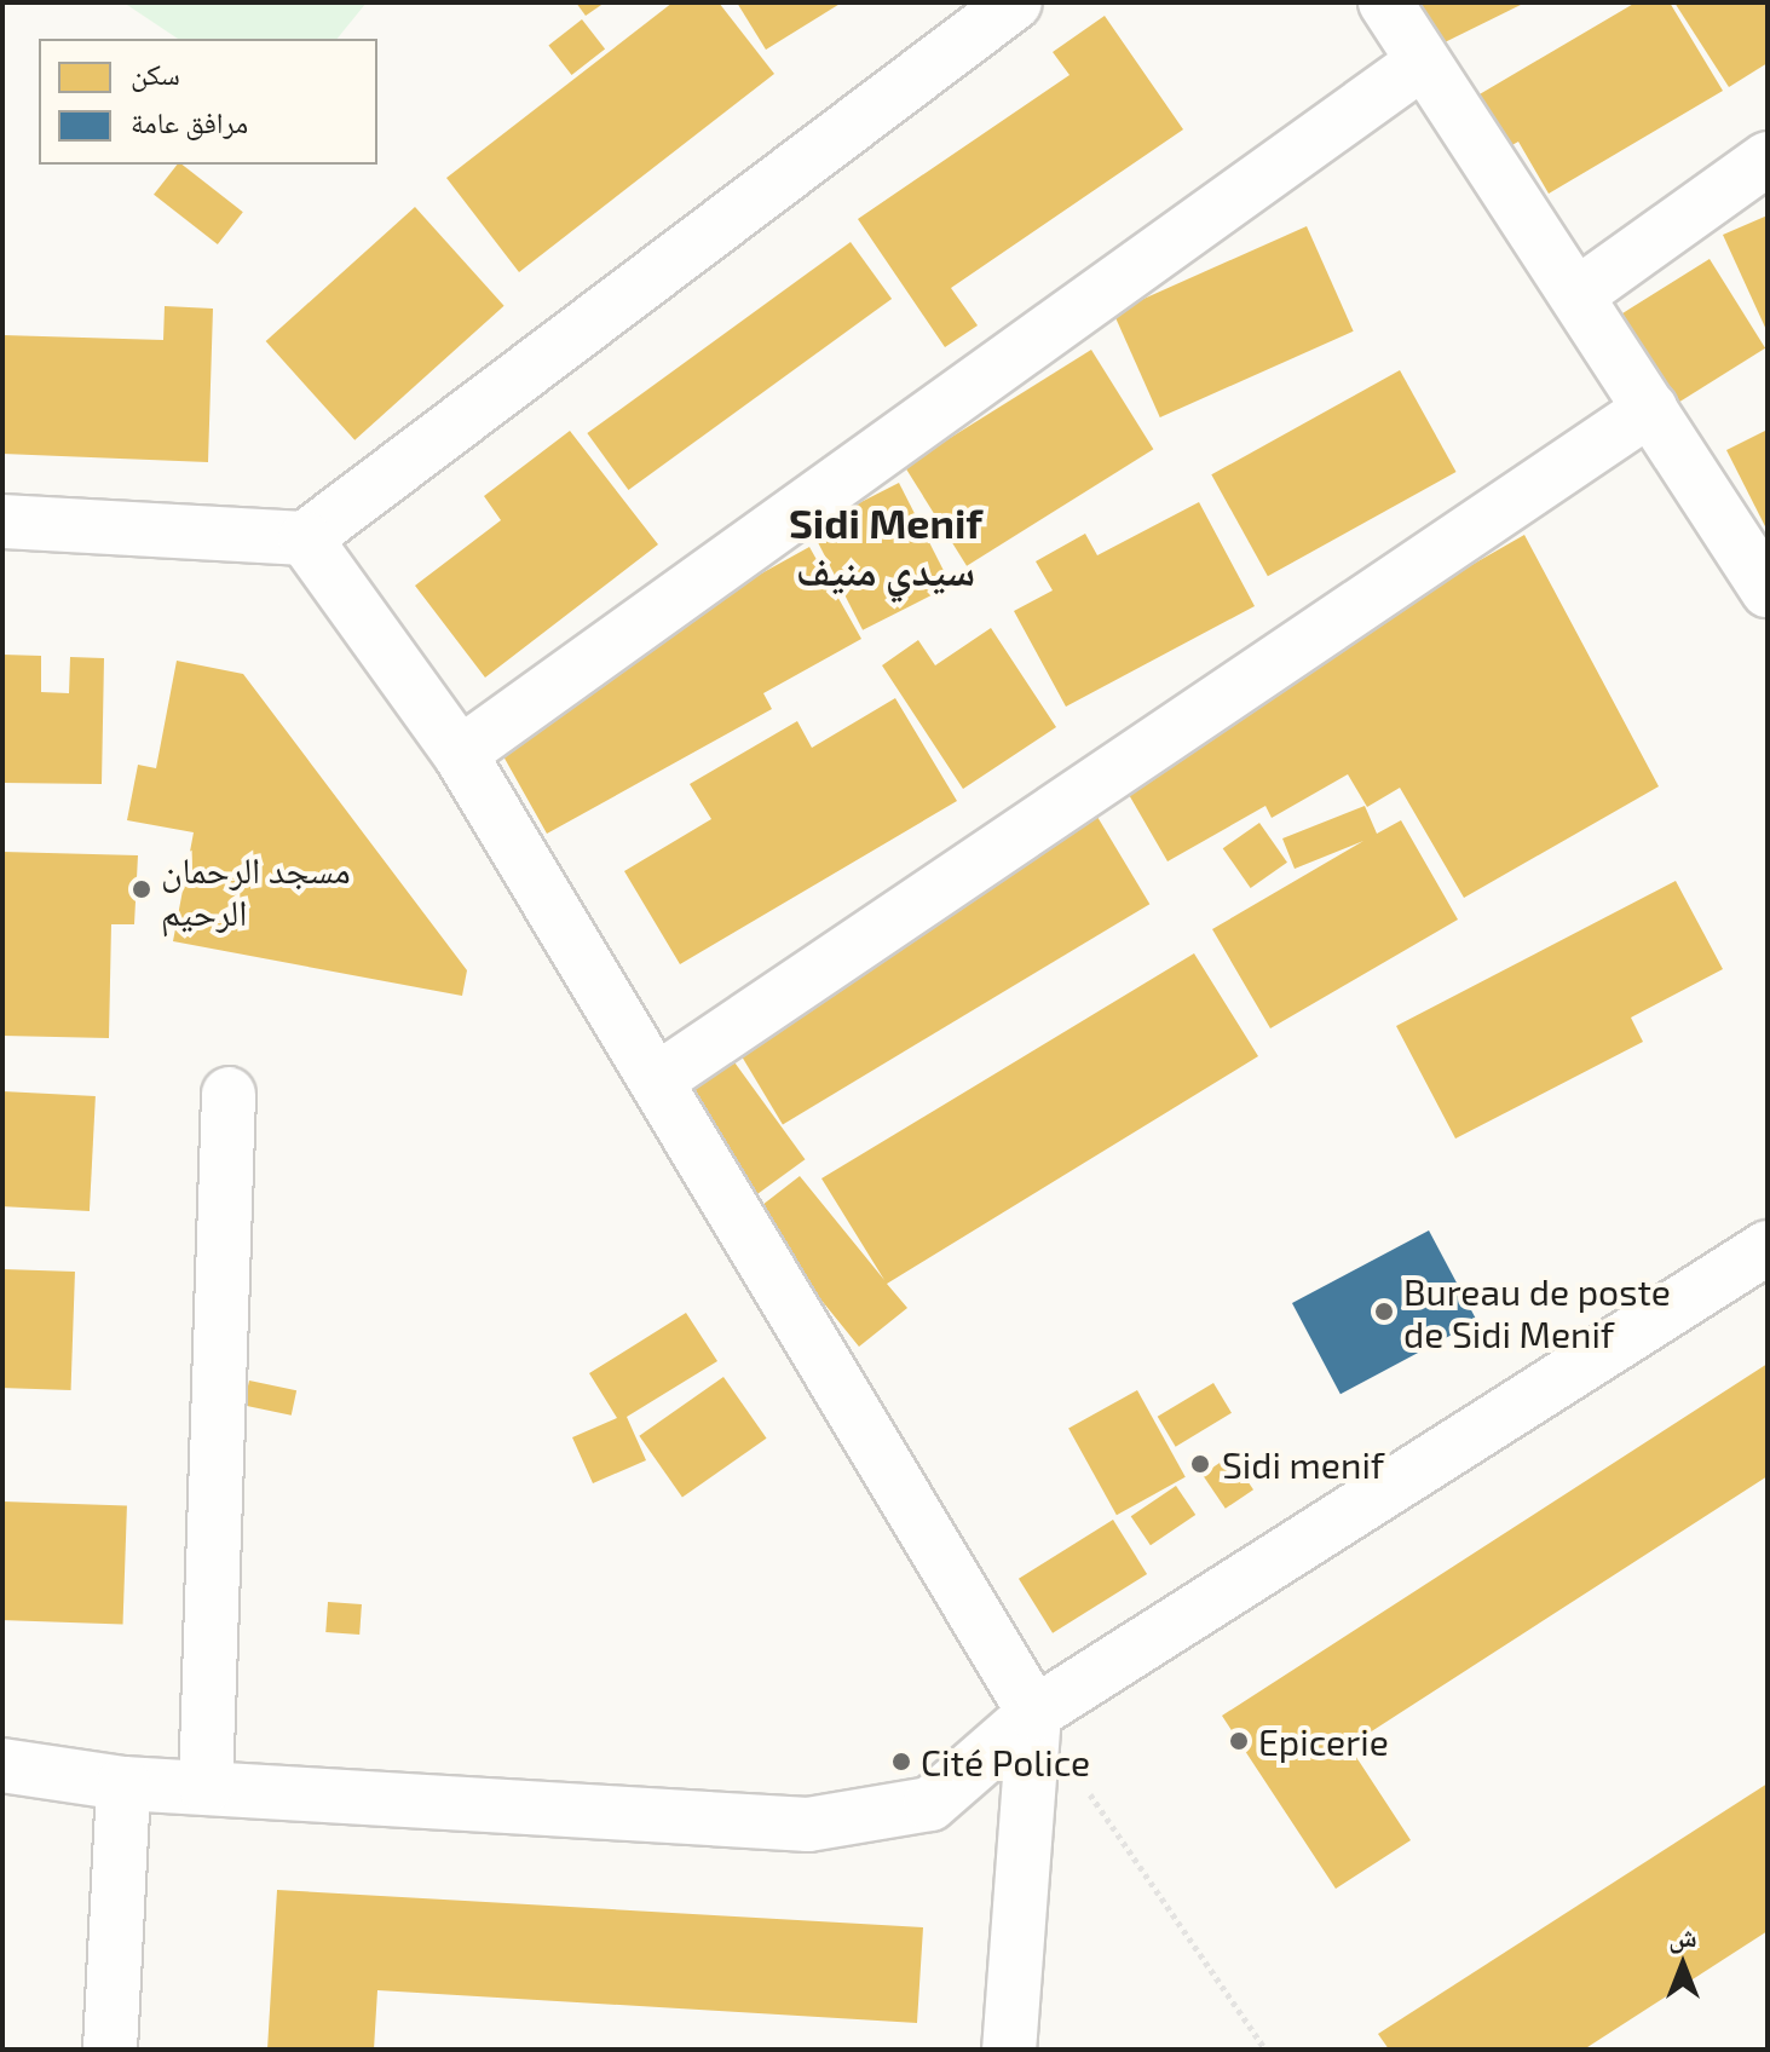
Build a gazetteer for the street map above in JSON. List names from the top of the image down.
{
  "districts": ["Sidi Menif سيدي منيف"],
  "places": [
    "مسجد الرحمان الرحيم",
    "Bureau de poste de Sidi Menif",
    "Sidi menif",
    "Epicerie",
    "Cité Police"
  ],
  "legend": ["سكن", "مرافق عامة"],
  "north": "top"
}
